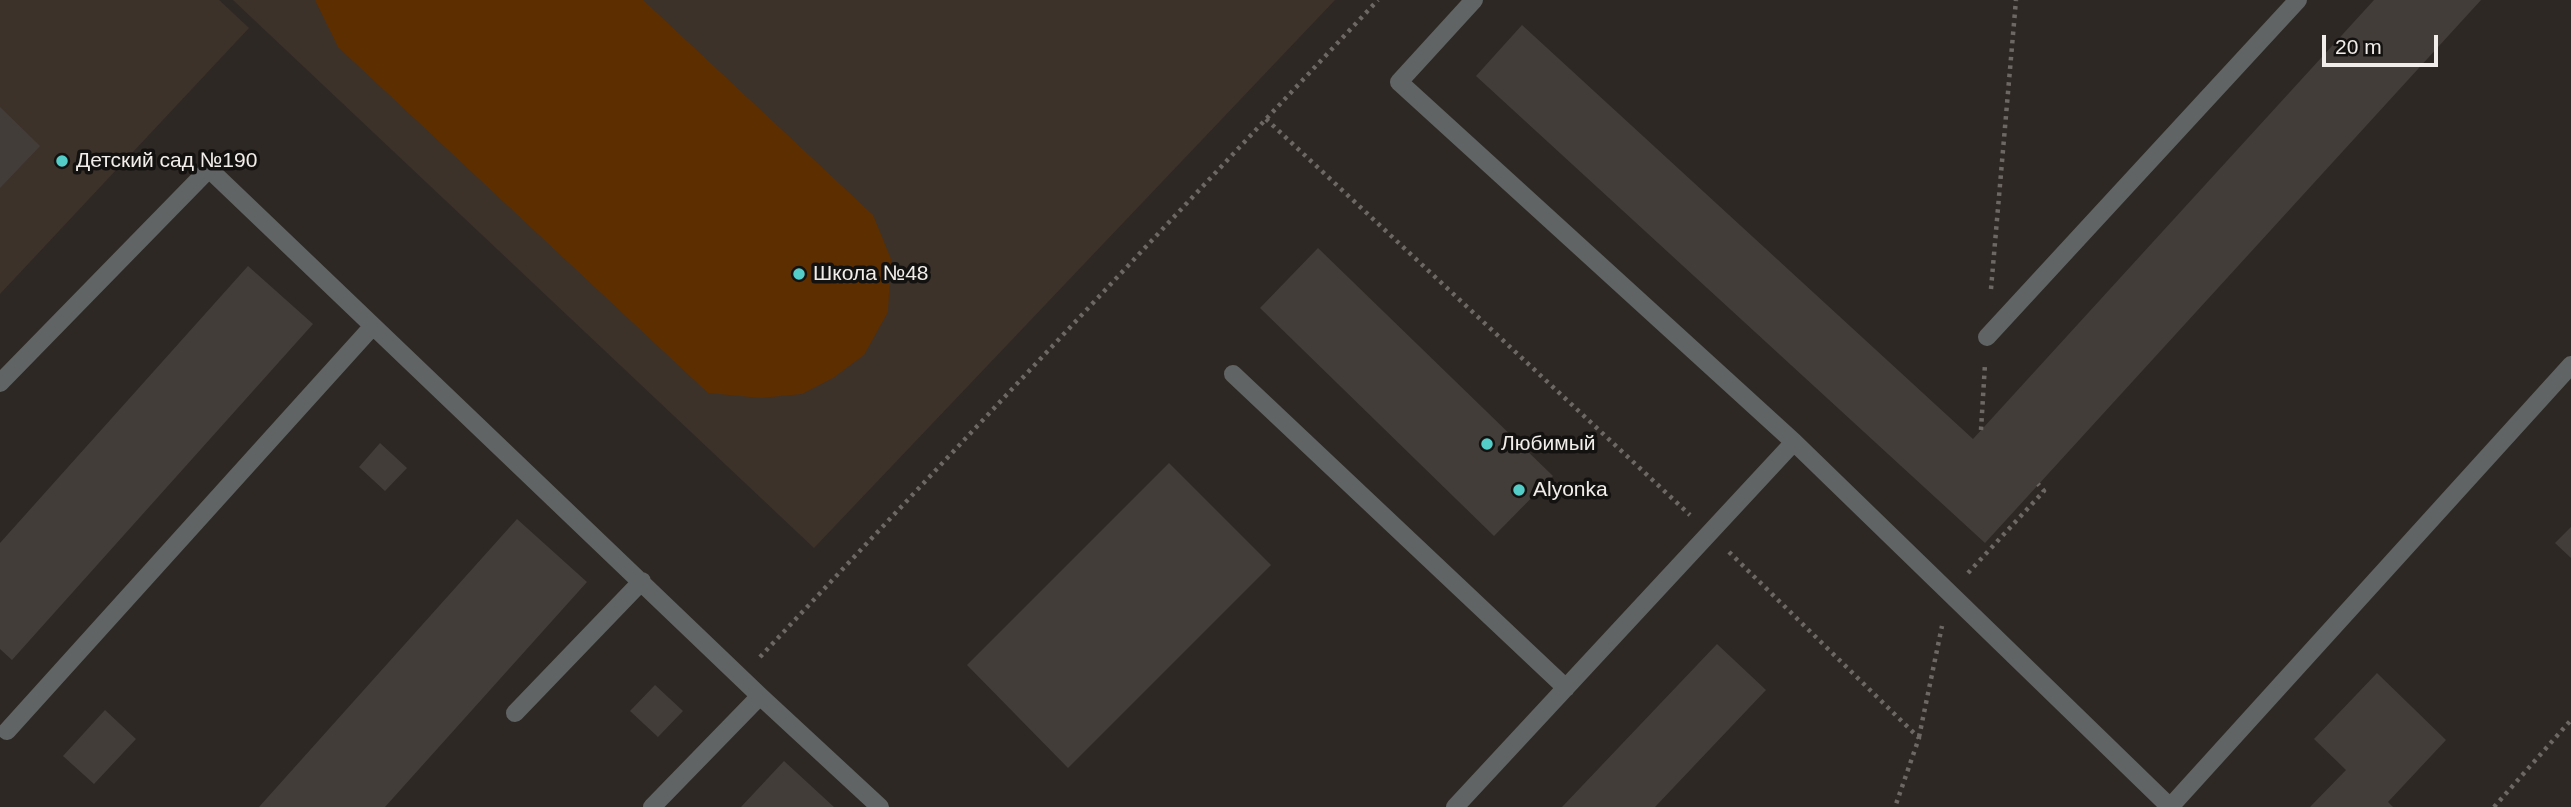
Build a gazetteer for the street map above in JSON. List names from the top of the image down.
{
  "places": [
    "Детский сад №190",
    "Школа №48",
    "Любимый",
    "Alyonka"
  ],
  "scale_bar": "20 m"
}
